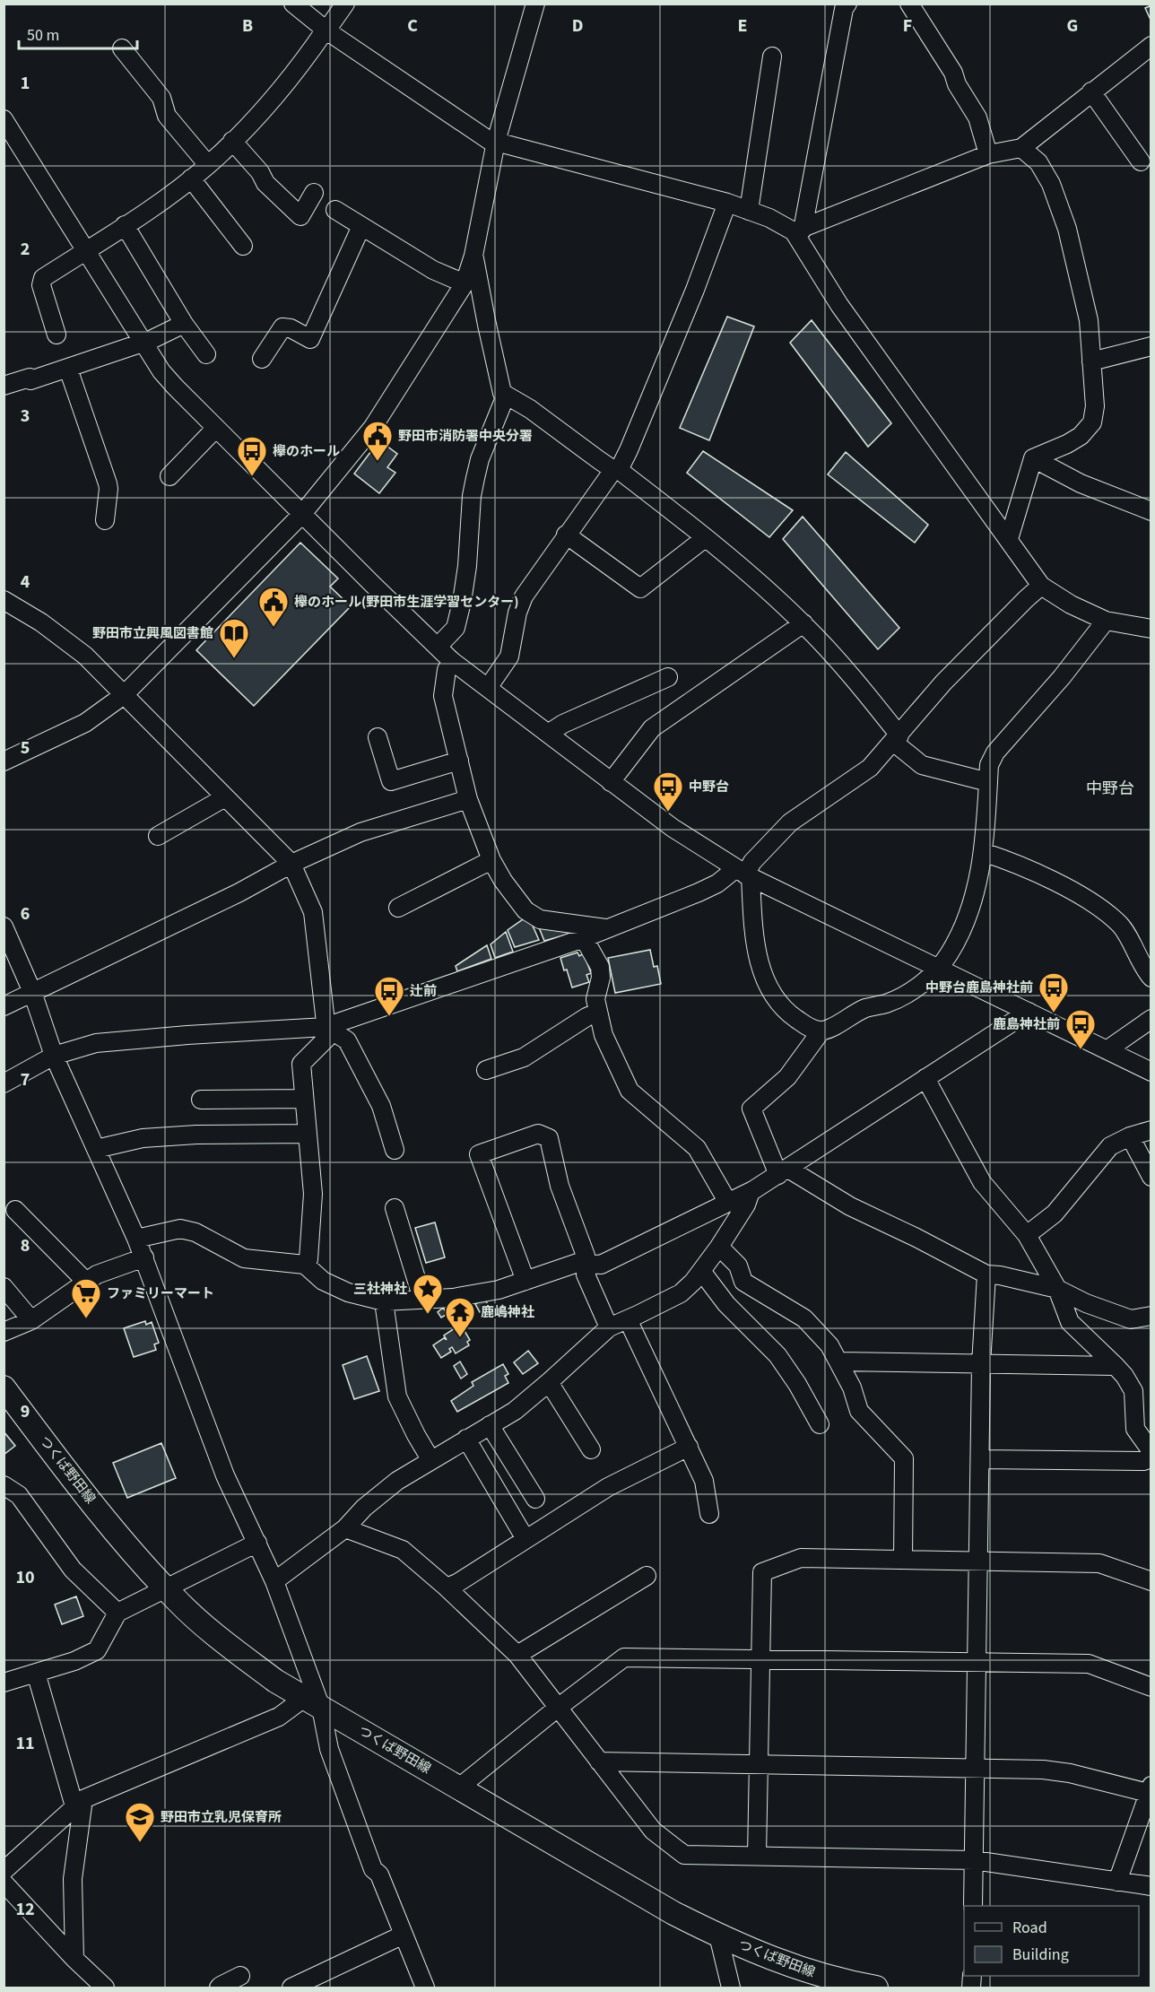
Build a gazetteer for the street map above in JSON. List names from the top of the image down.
{
  "streets": {
    "main road": ["つくば野田線"]
  },
  "districts": ["中野台"],
  "places": {
    "public building": ["野田市消防署中央分署", "欅のホール(野田市生涯学習センター)"],
    "bus stop": [
      "欅のホール",
      "中野台",
      "中野台鹿島神社前",
      "辻前",
      "鹿島神社前"
    ],
    "library": ["野田市立興風図書館"],
    "place": ["三社神社"],
    "supermarket": ["ファミリーマート"],
    "temple": ["鹿嶋神社"],
    "school or university": ["野田市立乳児保育所"]
  },
  "legend": ["Road", "Building"],
  "scale_bar": "50 m",
  "grid": {
    "columns": [
      "B",
      "C",
      "D",
      "E",
      "F",
      "G"
    ],
    "rows": [
      "1",
      "2",
      "3",
      "4",
      "5",
      "6",
      "7",
      "8",
      "9",
      "10",
      "11",
      "12"
    ]
  }
}
